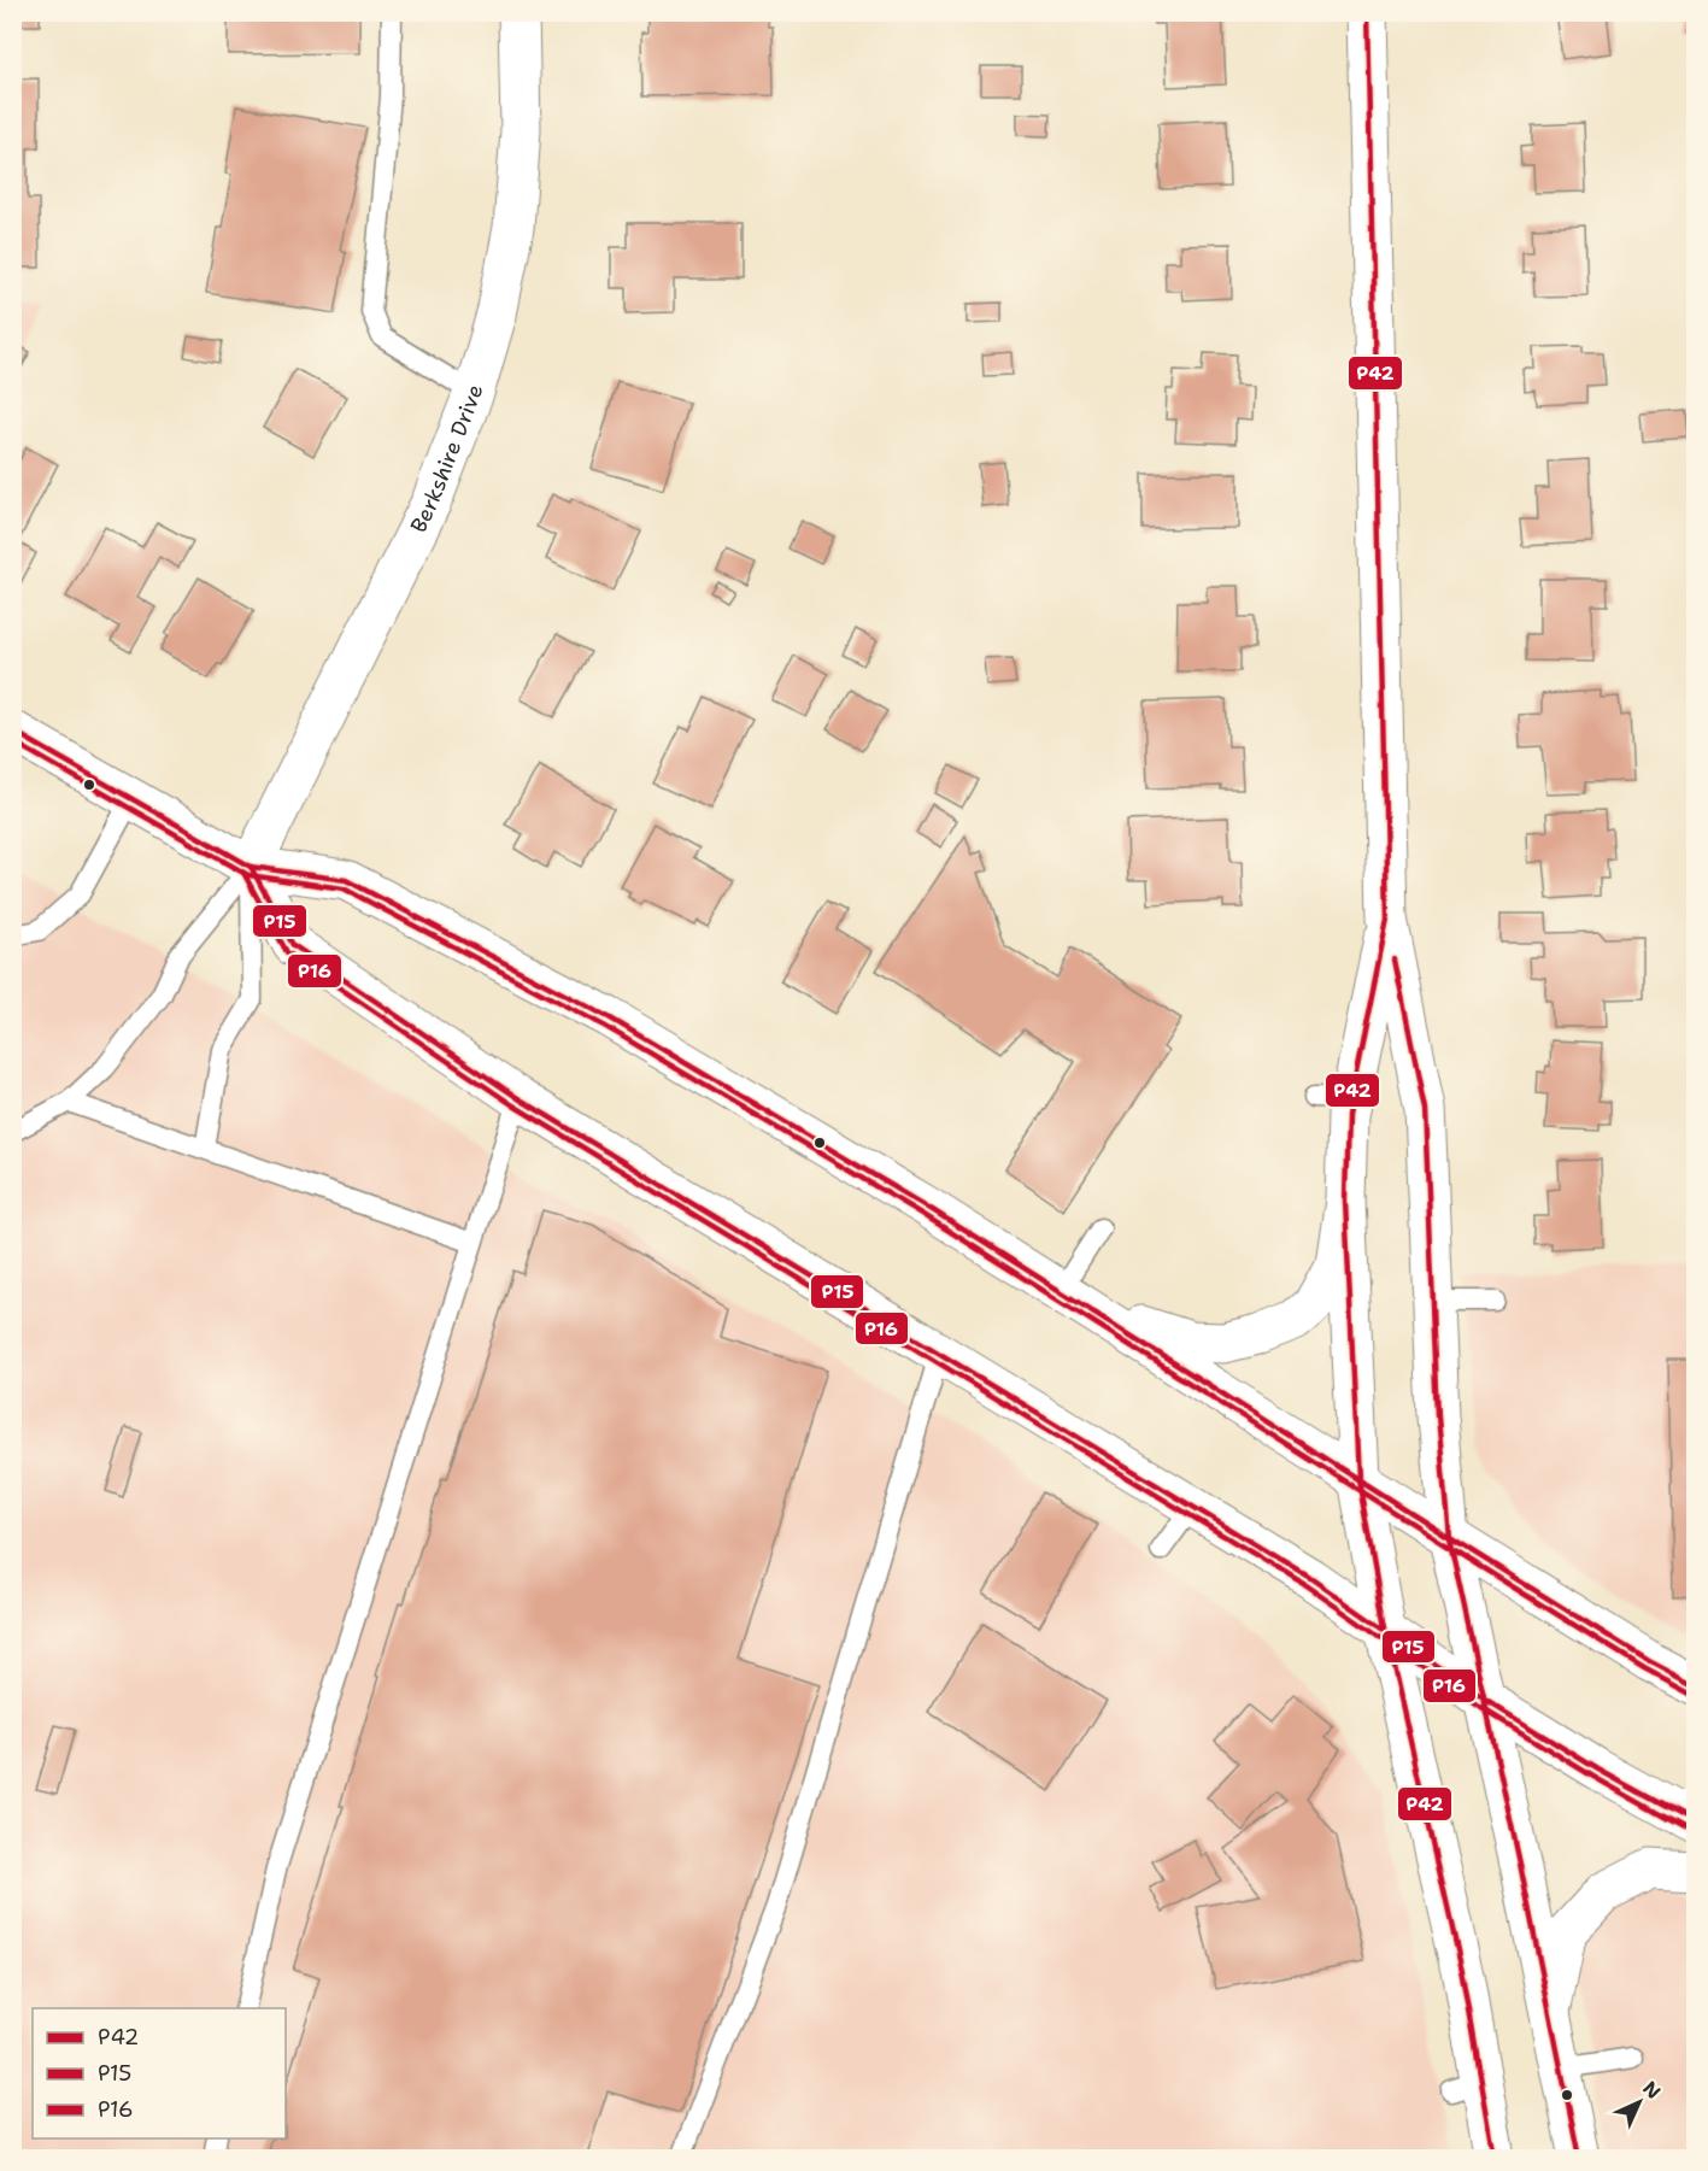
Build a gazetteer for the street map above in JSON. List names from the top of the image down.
{
  "streets": {
    "main road": ["Berkshire Drive"]
  },
  "lines": ["transit line P42", "transit line P15", "transit line P16"],
  "legend": ["P42", "P15", "P16"],
  "north": "top right"
}
